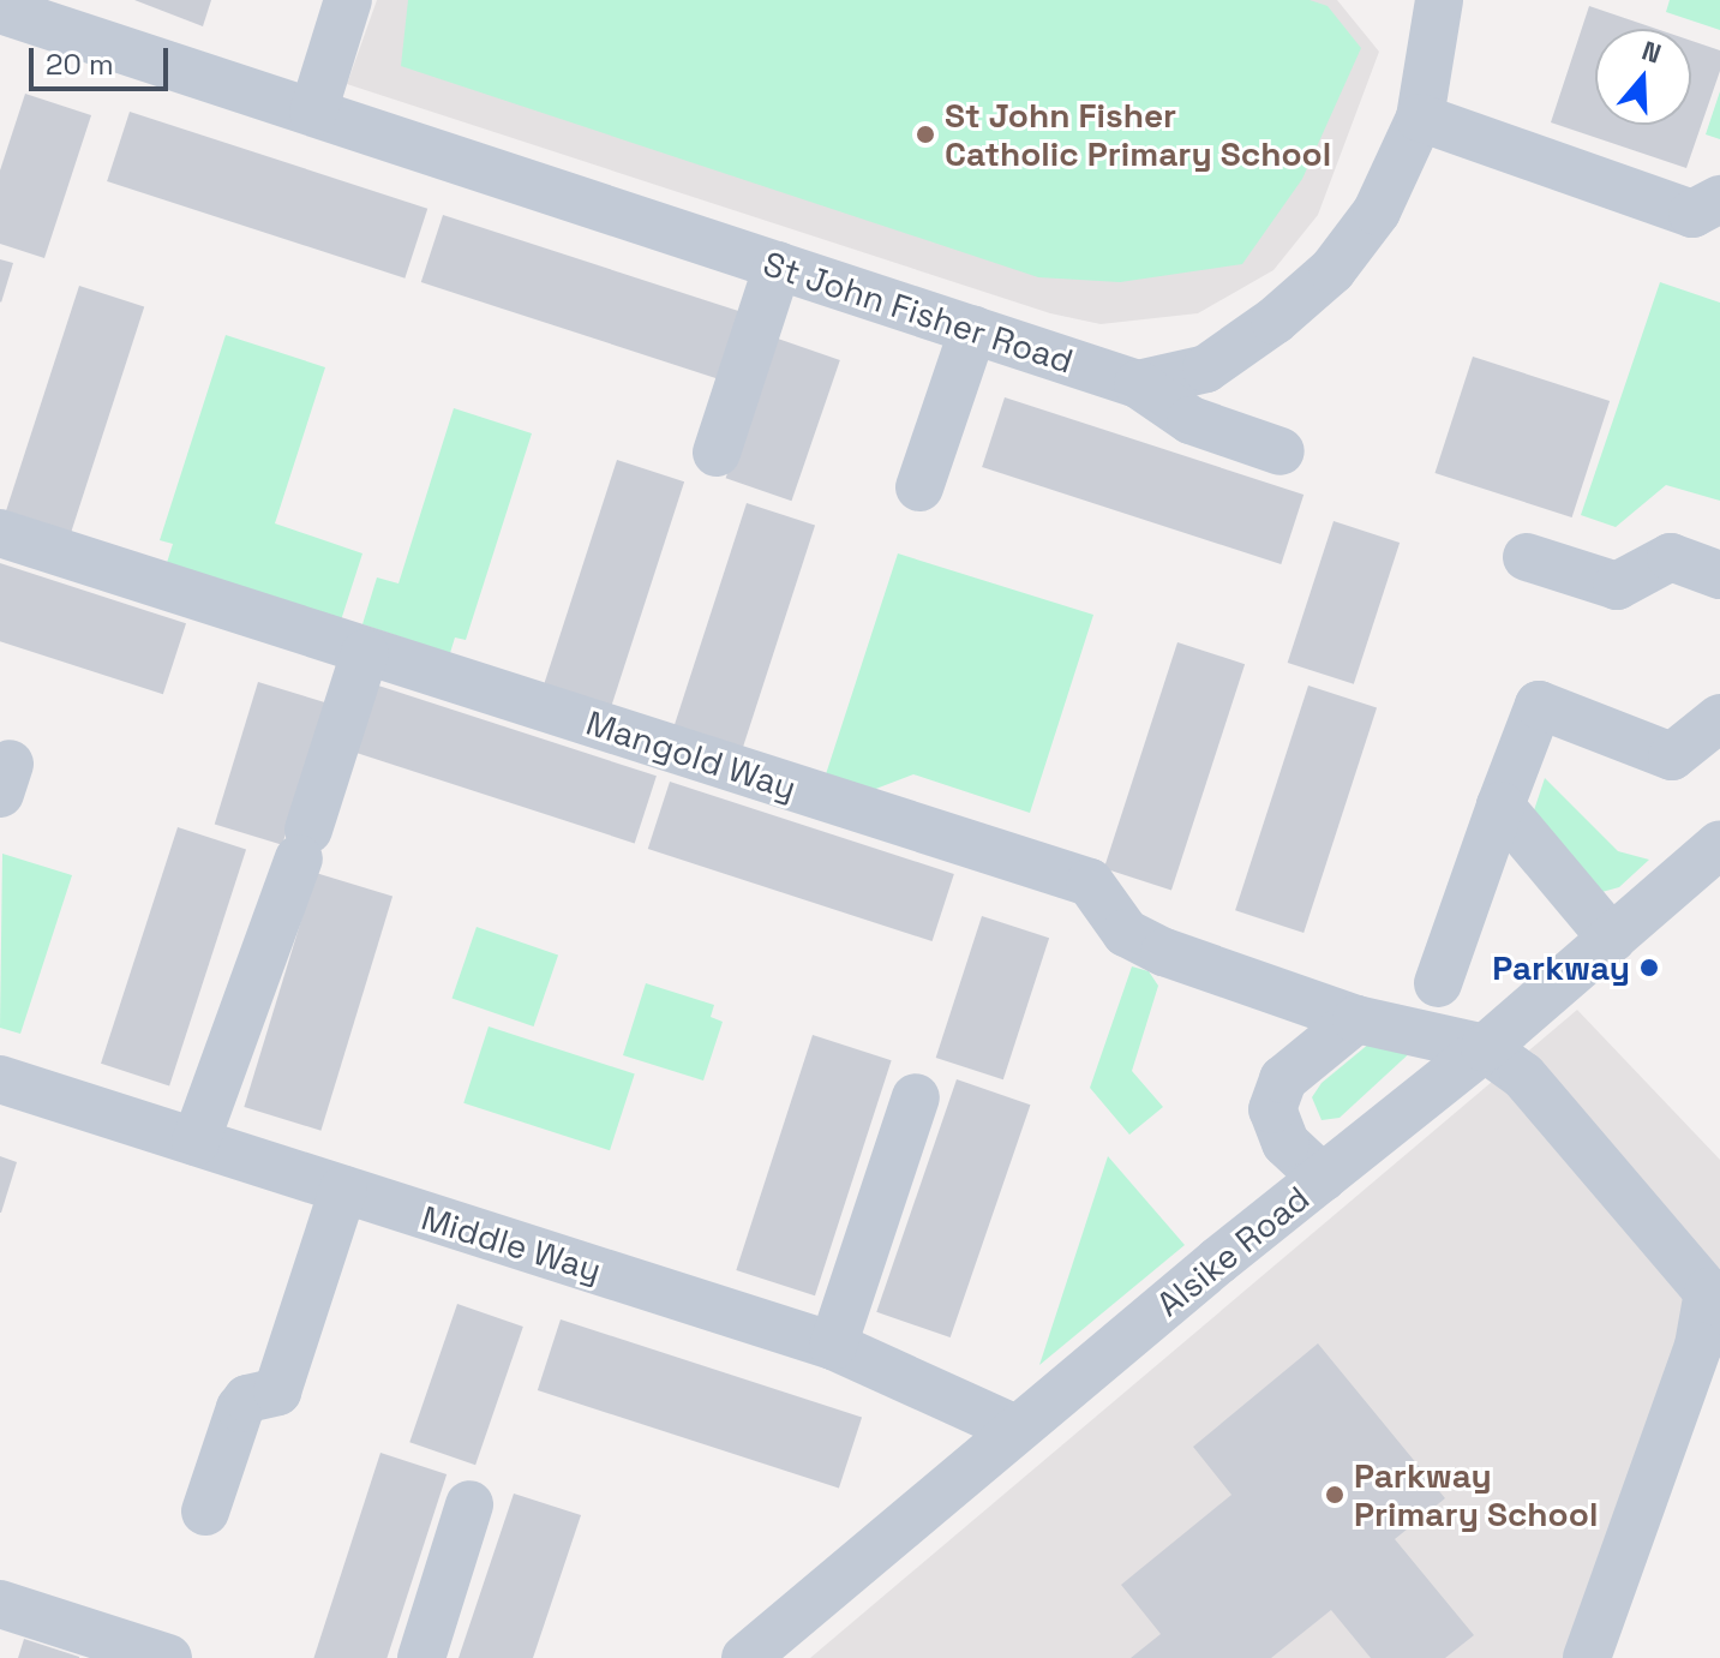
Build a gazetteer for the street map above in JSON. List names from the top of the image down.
{
  "streets": {
    "street": [
      "St John Fisher Road",
      "Mangold Way",
      "Middle Way",
      "Alsike Road"
    ]
  },
  "crossings": [
    ["Mangold Way", "Alsike Road"],
    ["Middle Way", "Alsike Road"]
  ],
  "places": ["St John Fisher Catholic Primary School", "Parkway", "Parkway Primary School"],
  "scale_bar": "20 m",
  "north": "top"
}
